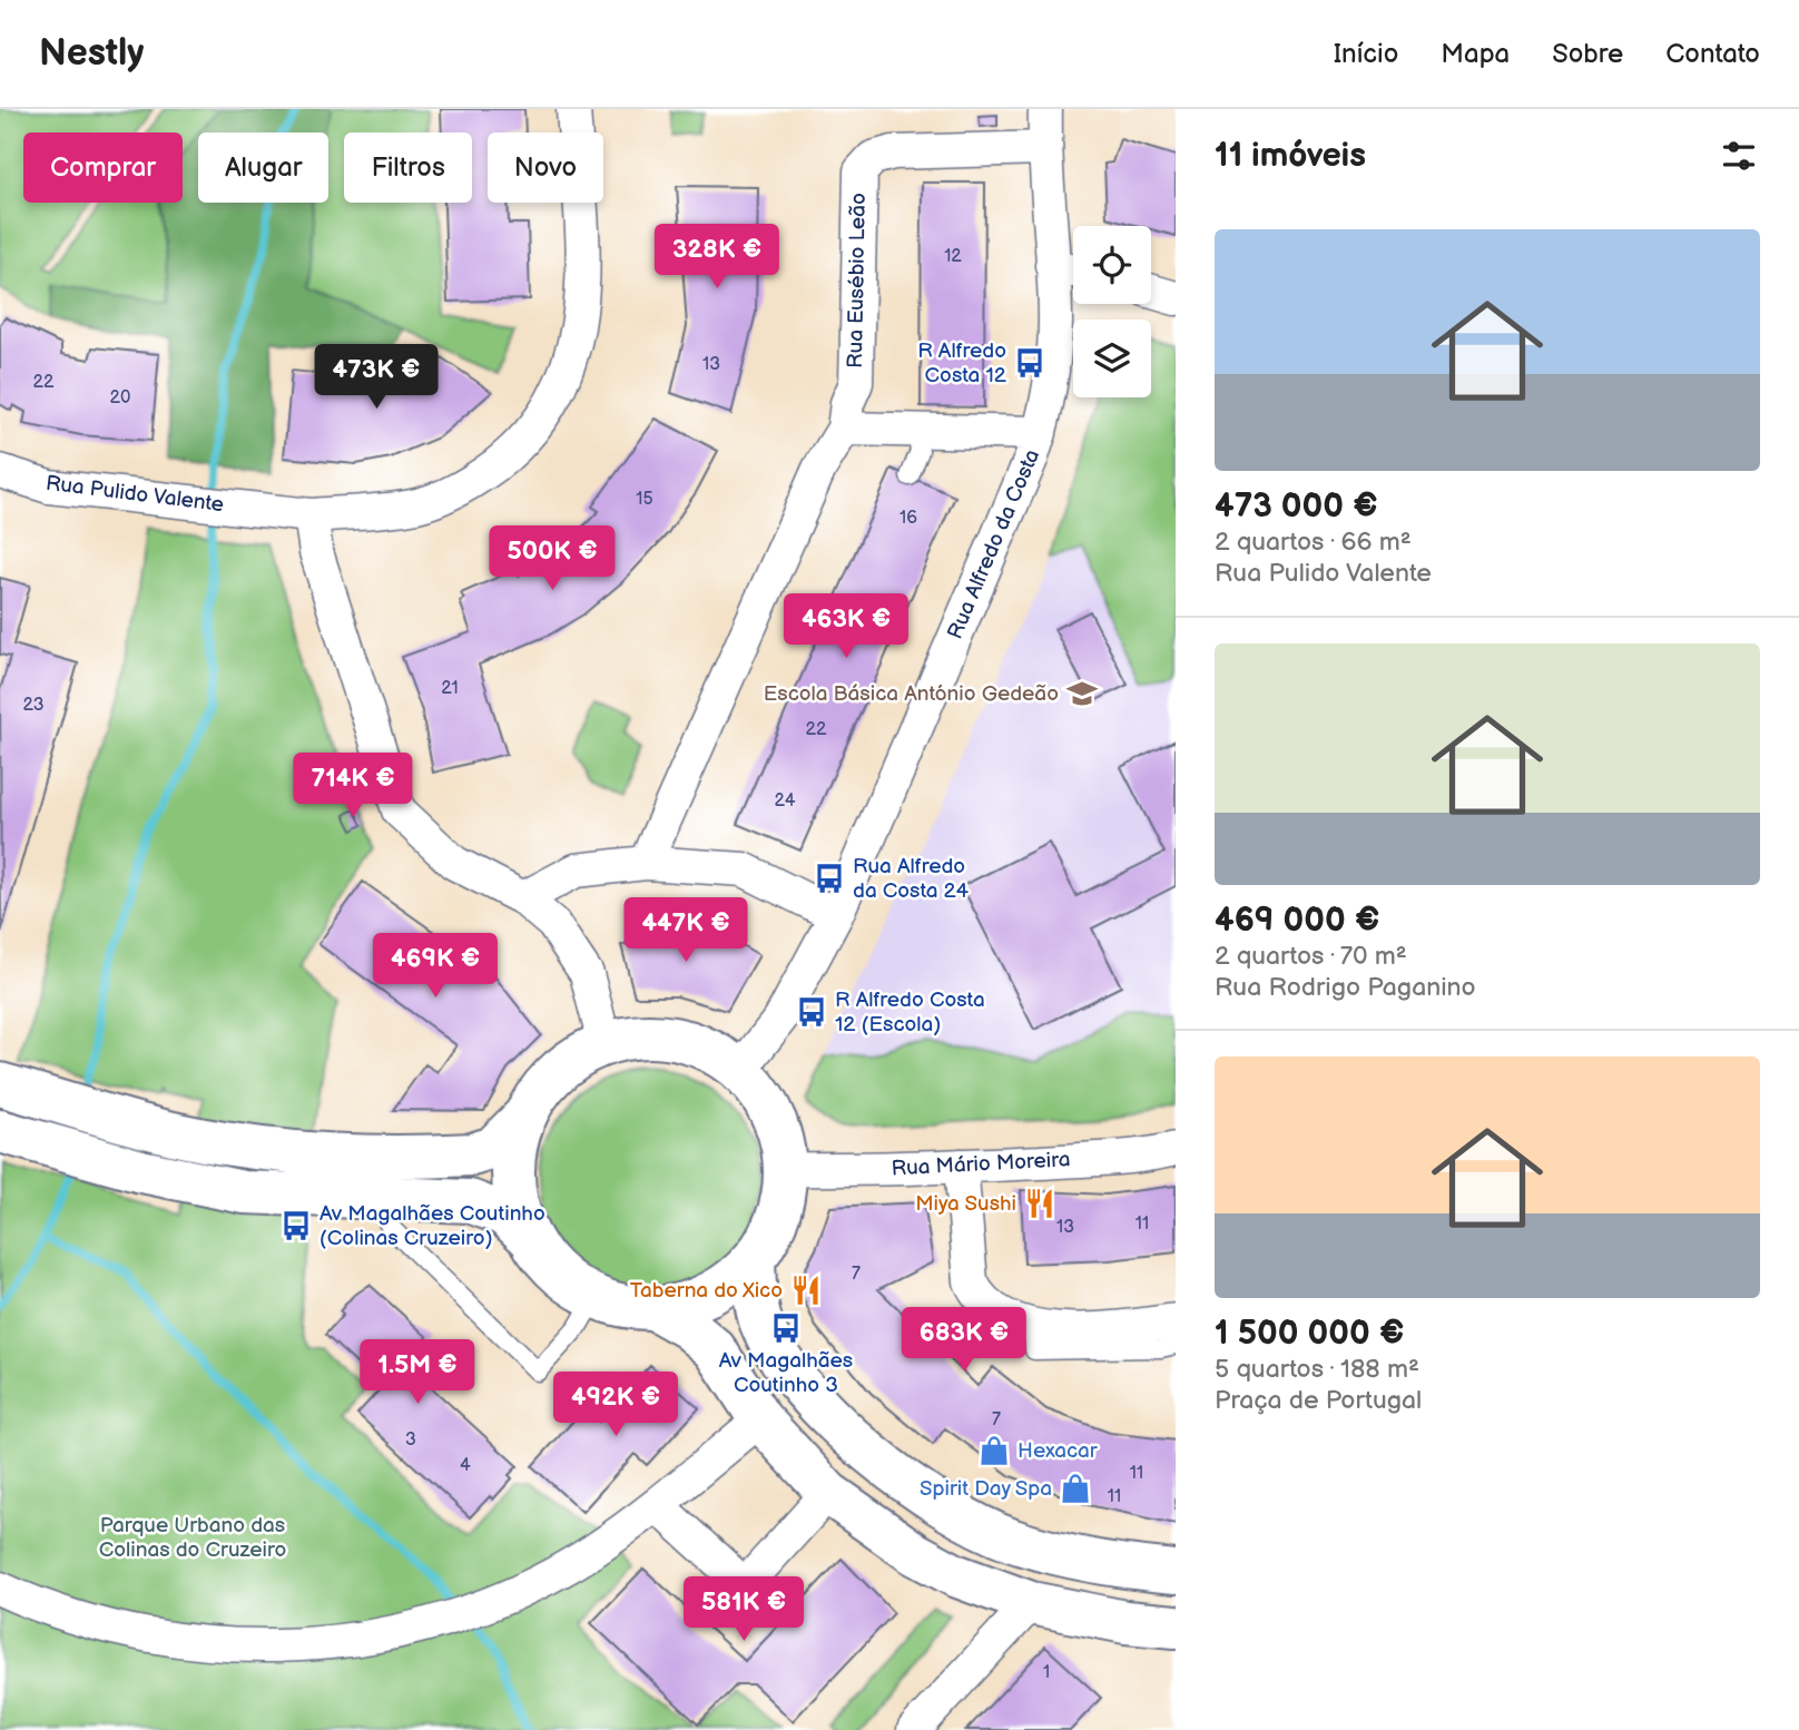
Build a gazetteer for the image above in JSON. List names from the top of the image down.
{
  "streets": {
    "street": [
      "Rua Eusébio Leão",
      "Rua Pulido Valente",
      "Rua Alfredo da Costa",
      "Rua Mário Moreira"
    ]
  },
  "crossings": [
    ["Rua Eusébio Leão", "Rua Alfredo da Costa"],
    ["Rua Alfredo da Costa", "Rua Mário Moreira"]
  ],
  "parks": ["Parque Urbano das Colinas do Cruzeiro"],
  "places": {
    "bus stop": [
      "R Alfredo Costa 12",
      "Rua Alfredo da Costa 24",
      "R Alfredo Costa 12 (Escola)",
      "Av Magalhães Coutinho (Colinas Cruzeiro)",
      "Av Magalhães Coutinho 3"
    ],
    "school or university": ["Escola Básica António Gedeão"],
    "restaurant": ["Miya Sushi", "Taberna do Xico"],
    "shop": ["Hexacar", "Spirit Day Spa"]
  },
  "house_numbers": [
    "12",
    "13",
    "22",
    "20",
    "15",
    "16",
    "21",
    "23",
    "22",
    "24",
    "11",
    "13",
    "7",
    "7",
    "3",
    "4",
    "11",
    "11",
    "1"
  ],
  "page": {
    "header": "Nestly",
    "nav": [
      "Início",
      "Mapa",
      "Sobre",
      "Contato"
    ],
    "heading": "11 imóveis",
    "chip": [
      "Comprar",
      "Alugar",
      "Filtros",
      "Novo"
    ],
    "list": [
      {
        "name": "473 000 €",
        "note": "2 quartos · 66 m² · Rua Pulido Valente"
      },
      {
        "name": "469 000 €",
        "note": "2 quartos · 70 m² · Rua Rodrigo Paganino"
      },
      {
        "name": "1 500 000 €",
        "note": "5 quartos · 188 m² · Praça de Portugal"
      }
    ],
    "price": [
      "328K €",
      "473K €",
      "500K €",
      "463K €",
      "714K €",
      "447K €",
      "469K €",
      "683K €",
      "1.5M €",
      "492K €",
      "581K €"
    ]
  }
}
